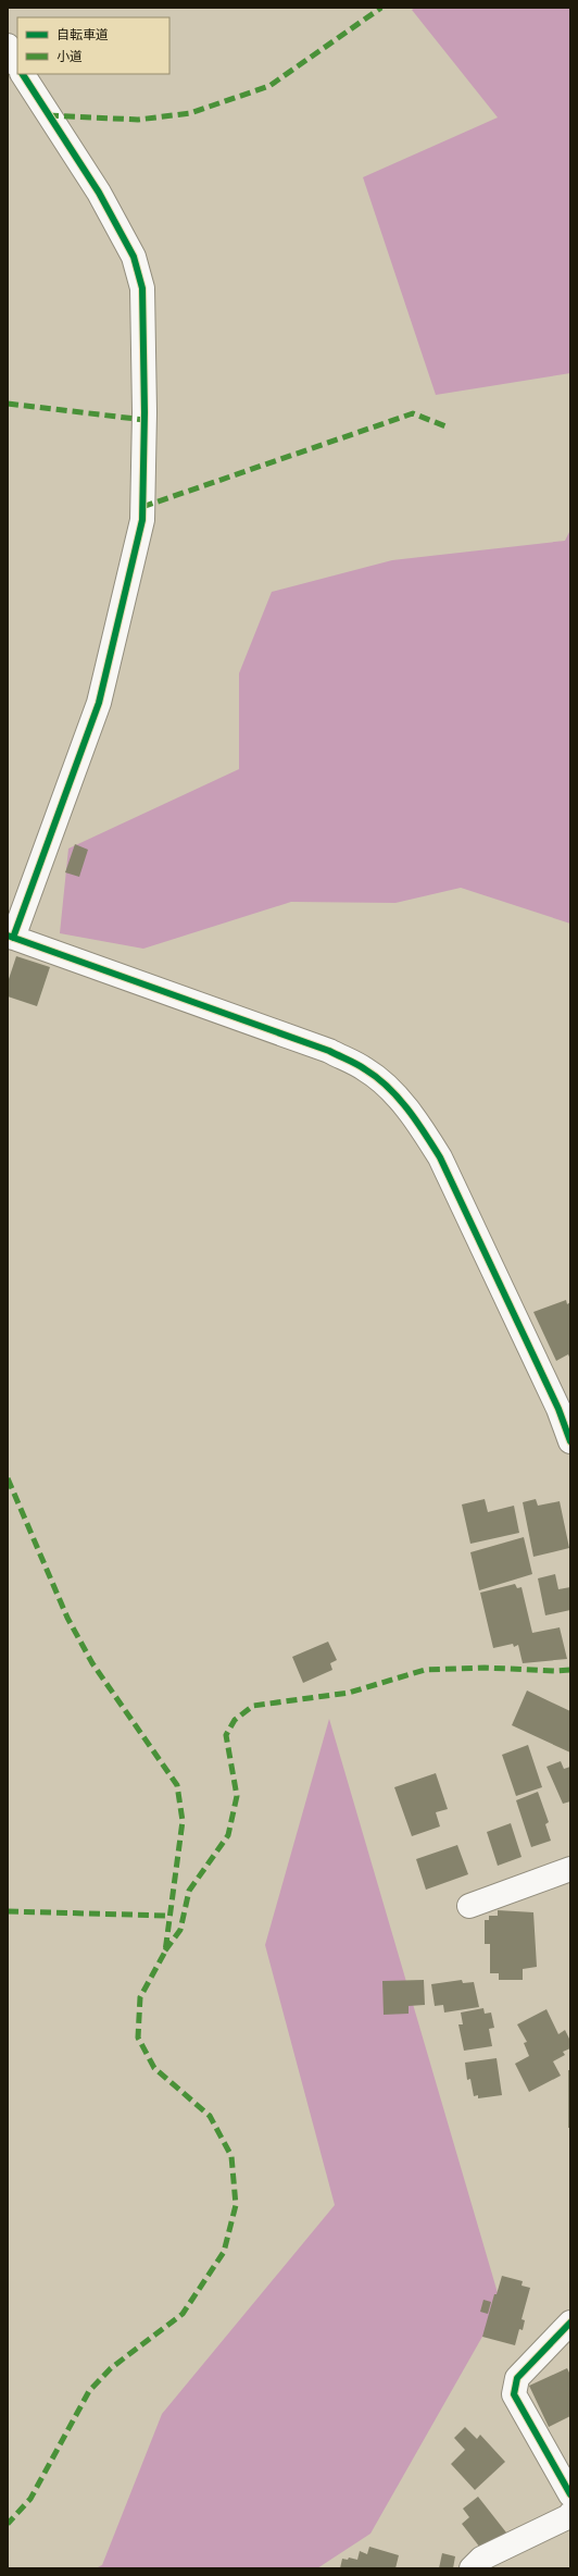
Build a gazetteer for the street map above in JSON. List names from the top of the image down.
{
  "legend": ["自転車道", "小道"]
}
